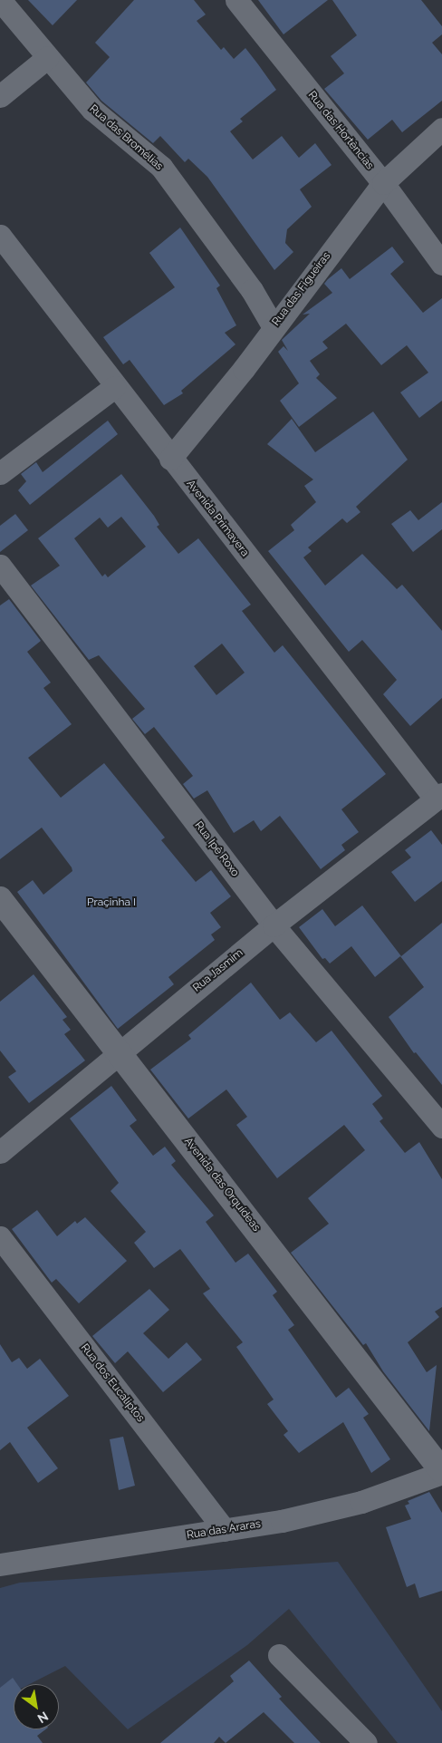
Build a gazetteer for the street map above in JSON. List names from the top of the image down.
{
  "streets": {
    "street": [
      "Rua das Hortências",
      "Rua das Bromélias",
      "Rua das Figueiras",
      "Avenida Primavera",
      "Rua Ipê Roxo",
      "Rua Jasmim",
      "Avenida das Orquídeas",
      "Rua dos Eucaliptos",
      "Rua das Araras"
    ]
  },
  "crossings": [
    ["Rua das Hortências", "Rua das Figueiras"],
    ["Rua das Bromélias", "Rua das Figueiras"],
    ["Rua das Figueiras", "Avenida Primavera"],
    ["Avenida Primavera", "Rua Jasmim"],
    ["Rua Ipê Roxo", "Rua Jasmim"],
    ["Rua Jasmim", "Avenida das Orquídeas"],
    ["Avenida das Orquídeas", "Rua das Araras"],
    ["Rua dos Eucaliptos", "Rua das Araras"]
  ],
  "parks": ["Praçinha I"],
  "north": "bottom right"
}
